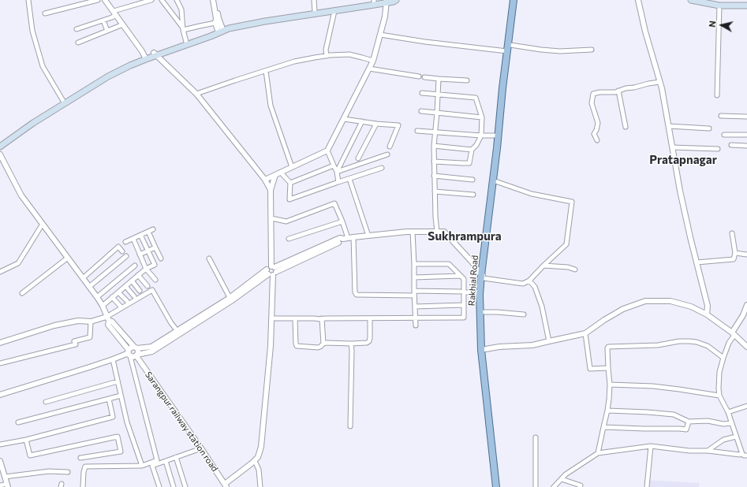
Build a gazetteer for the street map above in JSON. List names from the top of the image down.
{
  "streets": {
    "main road": ["Rakhial Road"],
    "street": ["Sarangpur railway station road"]
  },
  "districts": ["Pratapnagar", "Sukhrampura"],
  "north": "left"
}
